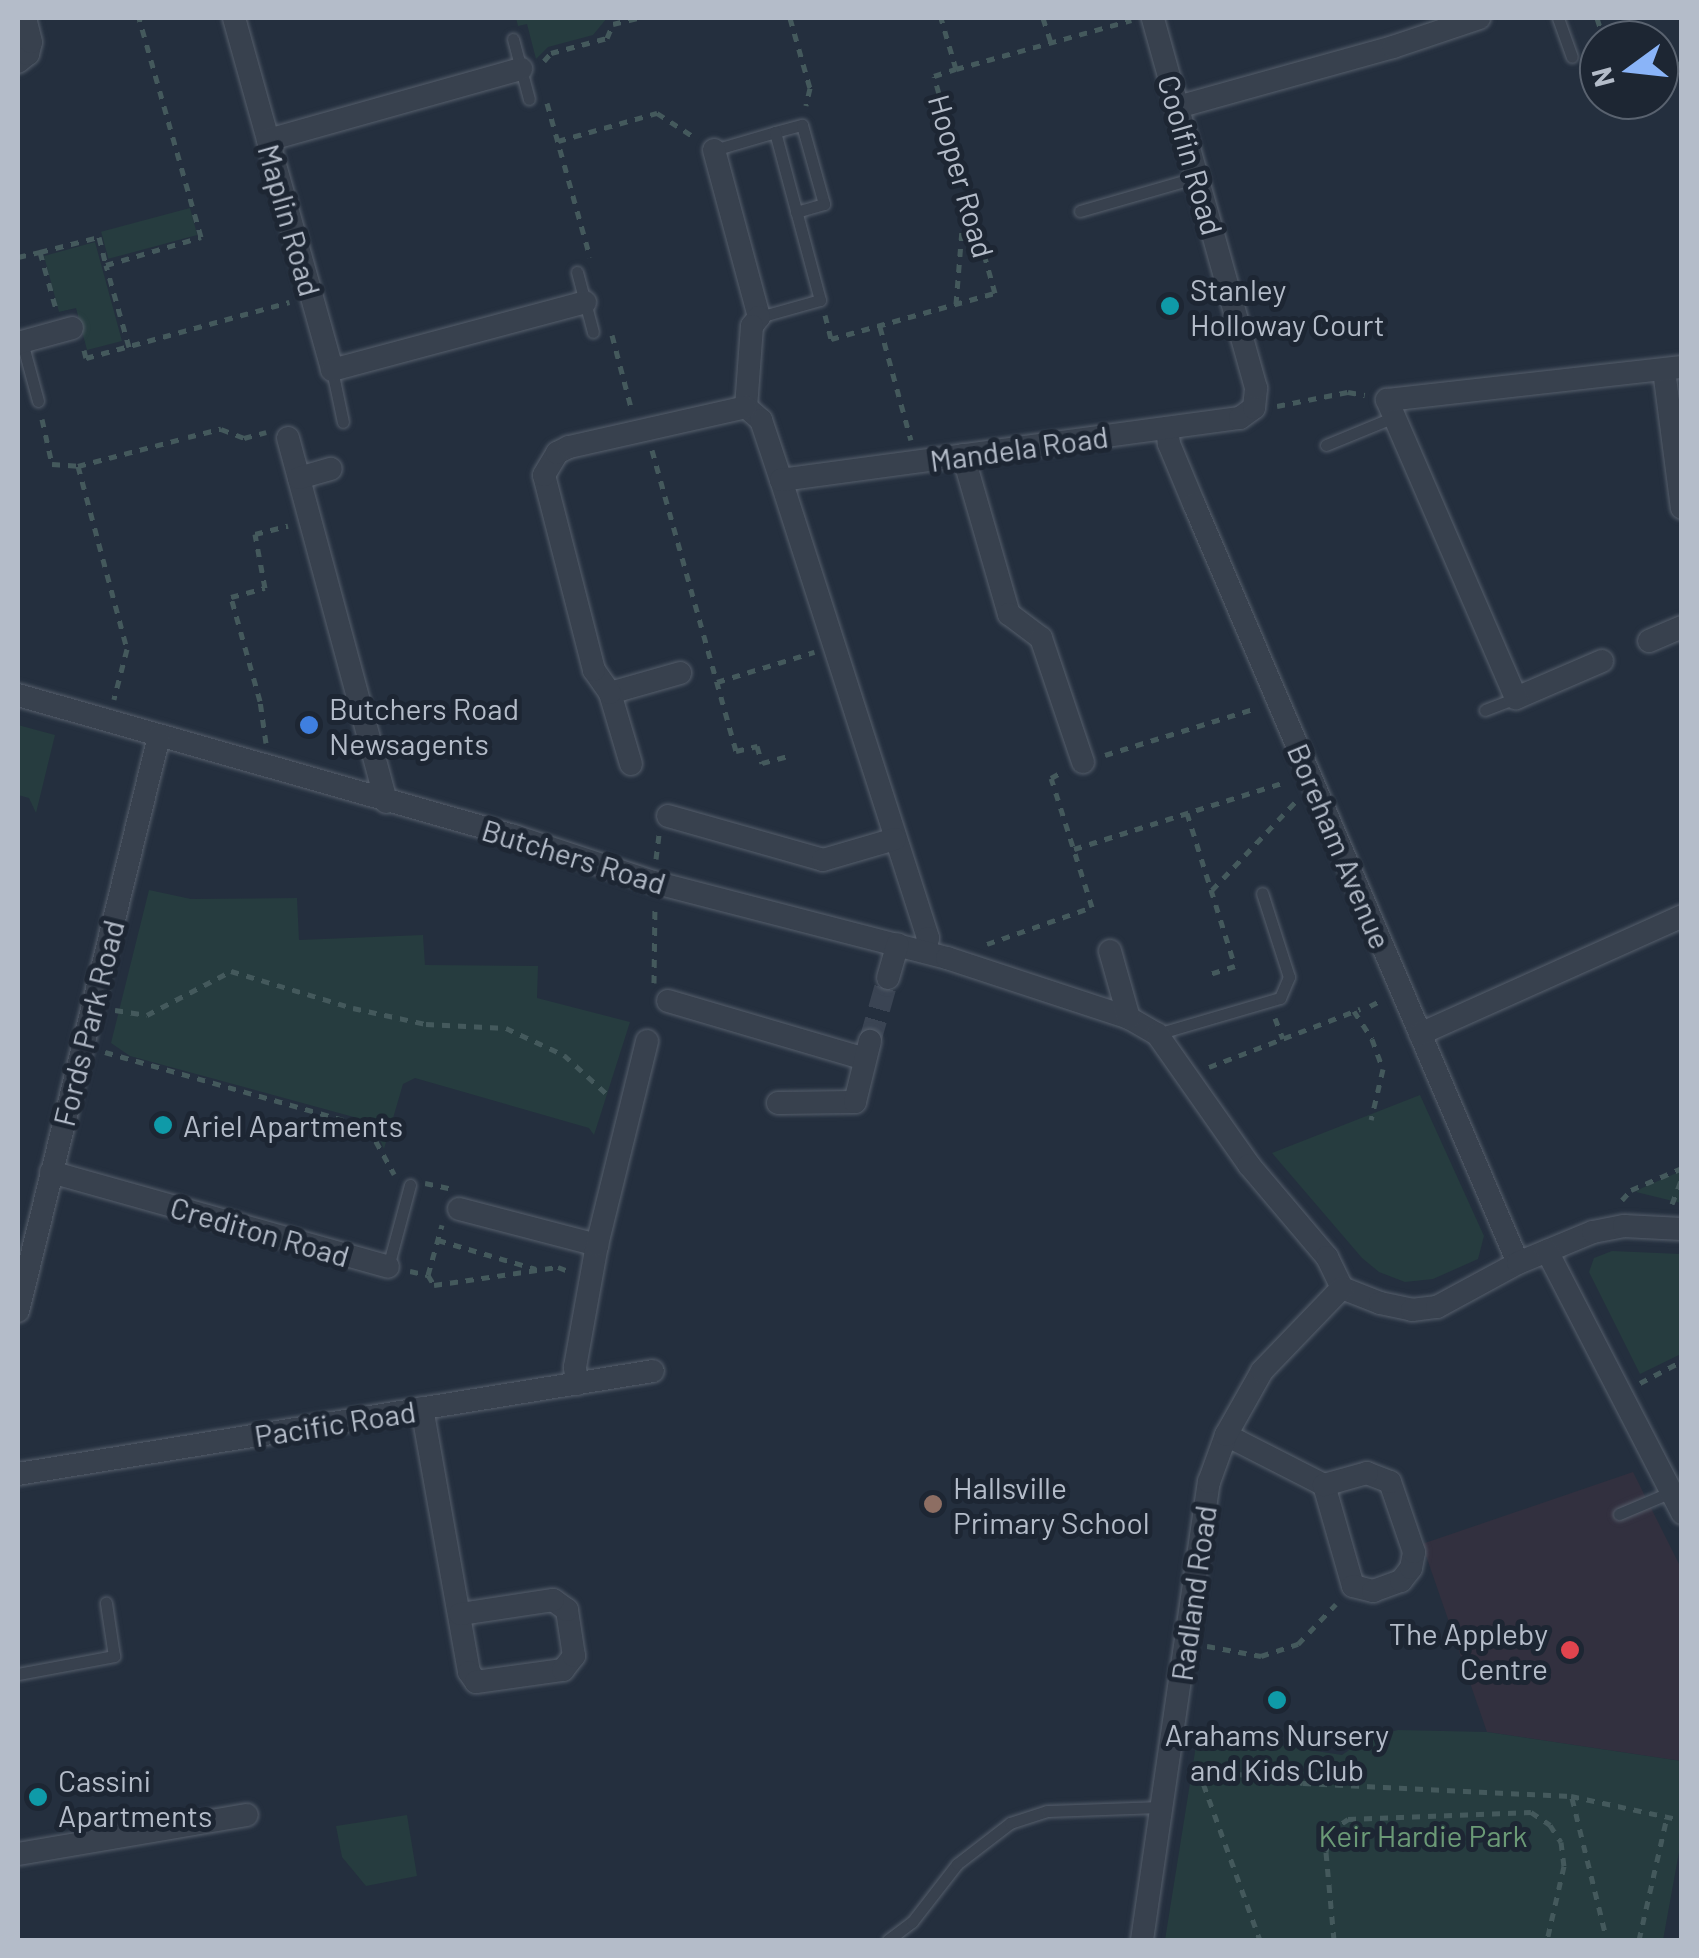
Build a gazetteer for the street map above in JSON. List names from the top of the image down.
{
  "streets": {
    "street": [
      "Coolfin Road",
      "Maplin Road",
      "Mandela Road",
      "Boreham Avenue",
      "Butchers Road",
      "Fords Park Road",
      "Crediton Road",
      "Pacific Road",
      "Radland Road"
    ],
    "path": ["Hooper Road"]
  },
  "crossings": [
    ["Coolfin Road", "Mandela Road"],
    ["Mandela Road", "Boreham Avenue"],
    ["Butchers Road", "Fords Park Road"],
    ["Butchers Road", "Radland Road"],
    ["Fords Park Road", "Crediton Road"]
  ],
  "parks": ["Keir Hardie Park"],
  "places": [
    "Stanley Holloway Court",
    "Butchers Road Newsagents",
    "Ariel Apartments",
    "Hallsville Primary School",
    "The Appleby Centre",
    "Arahams Nursery and Kids Club",
    "Cassini Apartments"
  ],
  "north": "left"
}
